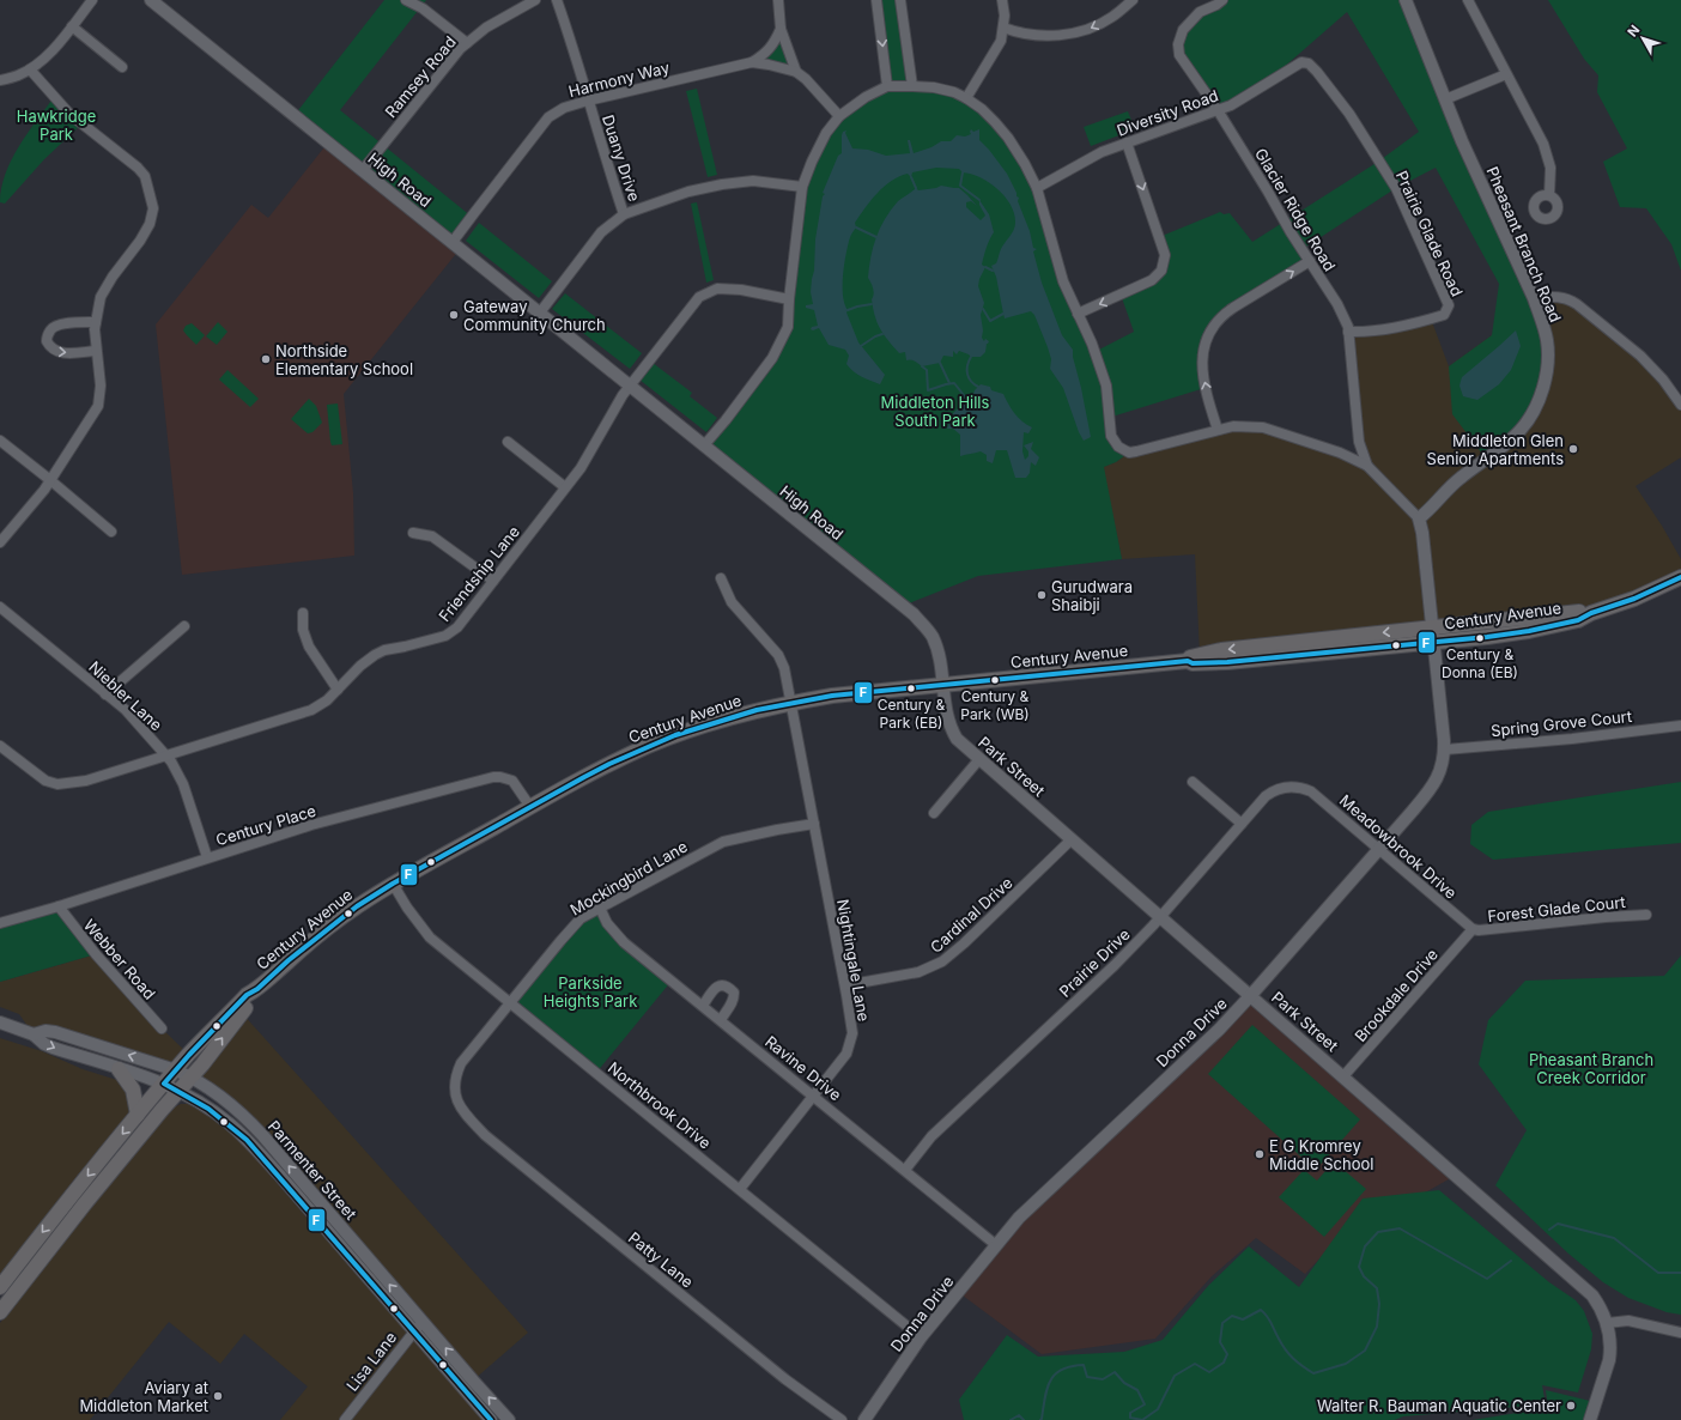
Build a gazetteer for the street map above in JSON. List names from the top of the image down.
{
  "streets": {
    "main road": ["Century Avenue"],
    "street": [
      "Ramsey Road",
      "Harmony Way",
      "Diversity Road",
      "Duany Drive",
      "High Road",
      "Glacier Ridge Road",
      "Prairie Glade Road",
      "Pheasant Branch Road",
      "Friendship Lane",
      "Niebler Lane",
      "Spring Grove Court",
      "Park Street",
      "Century Place",
      "Meadowbrook Drive",
      "Mockingbird Lane",
      "Forest Glade Court",
      "Cardinal Drive",
      "Webber Road",
      "Nightingale Lane",
      "Prairie Drive",
      "Brookdale Drive",
      "Donna Drive",
      "Ravine Drive",
      "Northbrook Drive",
      "Parmenter Street",
      "Patty Lane",
      "Lisa Lane"
    ]
  },
  "crossings": [
    ["Ramsey Road", "High Road"],
    ["Harmony Way", "Duany Drive"],
    ["Harmony Way", "High Road"],
    ["Diversity Road", "Glacier Ridge Road"],
    ["Diversity Road", "Prairie Glade Road"],
    ["High Road", "Friendship Lane"],
    ["High Road", "Century Avenue"],
    ["High Road", "Park Street"],
    ["Glacier Ridge Road", "Prairie Glade Road"],
    ["Pheasant Branch Road", "Donna Drive"],
    ["Friendship Lane", "Niebler Lane"],
    ["Century Avenue", "Park Street"],
    ["Century Avenue", "Century Place"],
    ["Century Avenue", "Nightingale Lane"],
    ["Century Avenue", "Donna Drive"],
    ["Century Avenue", "Northbrook Drive"],
    ["Century Avenue", "Parmenter Street"],
    ["Niebler Lane", "Century Place"],
    ["Spring Grove Court", "Donna Drive"],
    ["Park Street", "Cardinal Drive"],
    ["Park Street", "Prairie Drive"],
    ["Park Street", "Brookdale Drive"],
    ["Park Street", "Donna Drive"],
    ["Century Place", "Webber Road"],
    ["Meadowbrook Drive", "Forest Glade Court"],
    ["Meadowbrook Drive", "Prairie Drive"],
    ["Meadowbrook Drive", "Donna Drive"],
    ["Mockingbird Lane", "Nightingale Lane"],
    ["Mockingbird Lane", "Ravine Drive"],
    ["Mockingbird Lane", "Northbrook Drive"],
    ["Mockingbird Lane", "Patty Lane"],
    ["Forest Glade Court", "Brookdale Drive"],
    ["Cardinal Drive", "Nightingale Lane"],
    ["Nightingale Lane", "Ravine Drive"],
    ["Nightingale Lane", "Northbrook Drive"],
    ["Prairie Drive", "Ravine Drive"],
    ["Donna Drive", "Ravine Drive"],
    ["Donna Drive", "Northbrook Drive"],
    ["Parmenter Street", "Lisa Lane"]
  ],
  "parks": [
    "Hawkridge Park",
    "Middleton Hills South Park",
    "Parkside Heights Park",
    "Pheasant Branch Creek Corridor"
  ],
  "places": [
    "Gateway Community Church",
    "Northside Elementary School",
    "Middleton Glen Senior Apartments",
    "Gurudwara Shaibji",
    "Century & Donna (EB)",
    "Century & Park (WB)",
    "Century & Park (EB)",
    "E G Kromrey Middle School",
    "Aviary at Middleton Market",
    "Walter R. Bauman Aquatic Center"
  ],
  "lines": ["transit line F"],
  "north": "top left"
}
